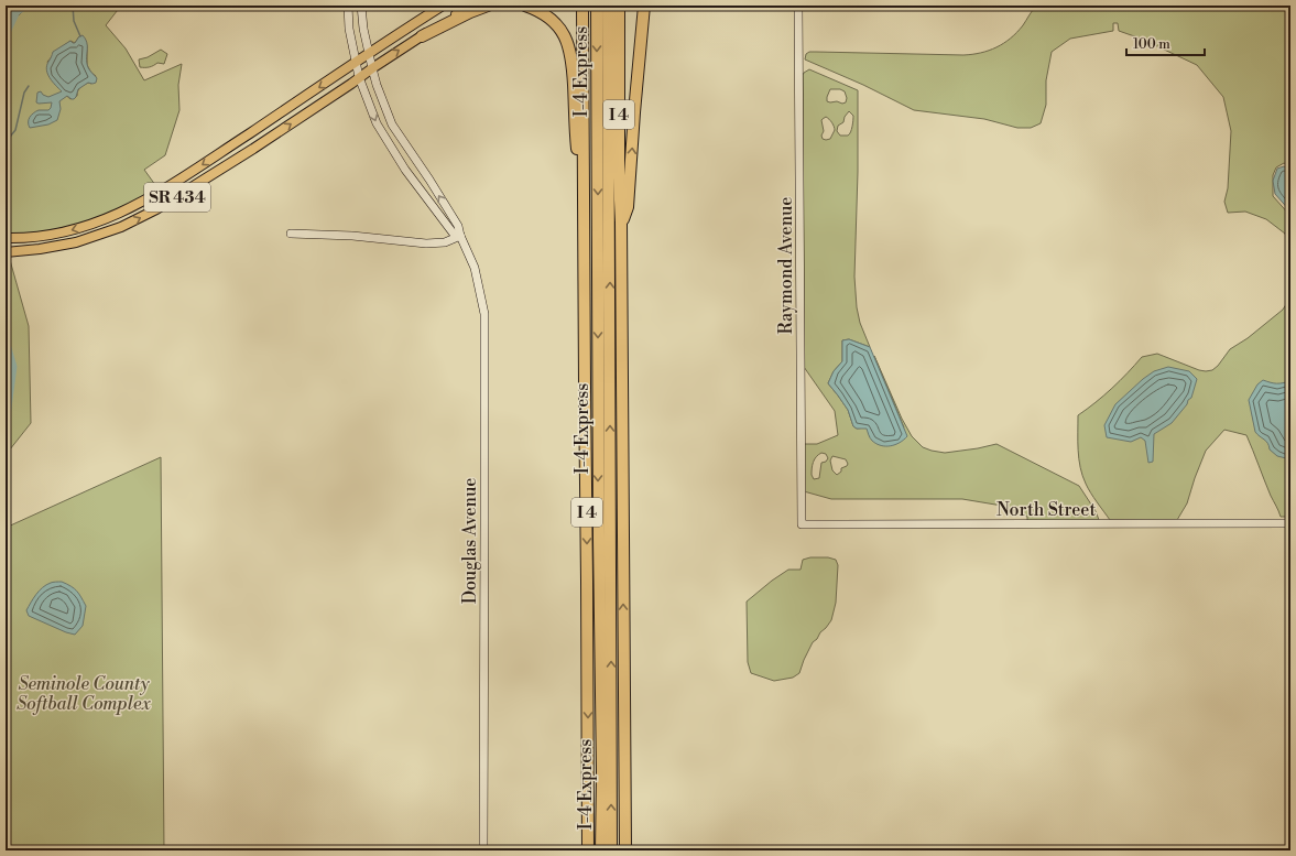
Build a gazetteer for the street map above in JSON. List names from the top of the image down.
{
  "streets": {
    "highway": ["I-4 Express", "I 4"],
    "main road": ["SR 434"],
    "street": ["Raymond Avenue", "North Street", "Douglas Avenue"]
  },
  "crossings": [
    ["SR 434", "Douglas Avenue"],
    ["Raymond Avenue", "North Street"]
  ],
  "parks": ["Seminole County Softball Complex"],
  "scale_bar": "100 m"
}
